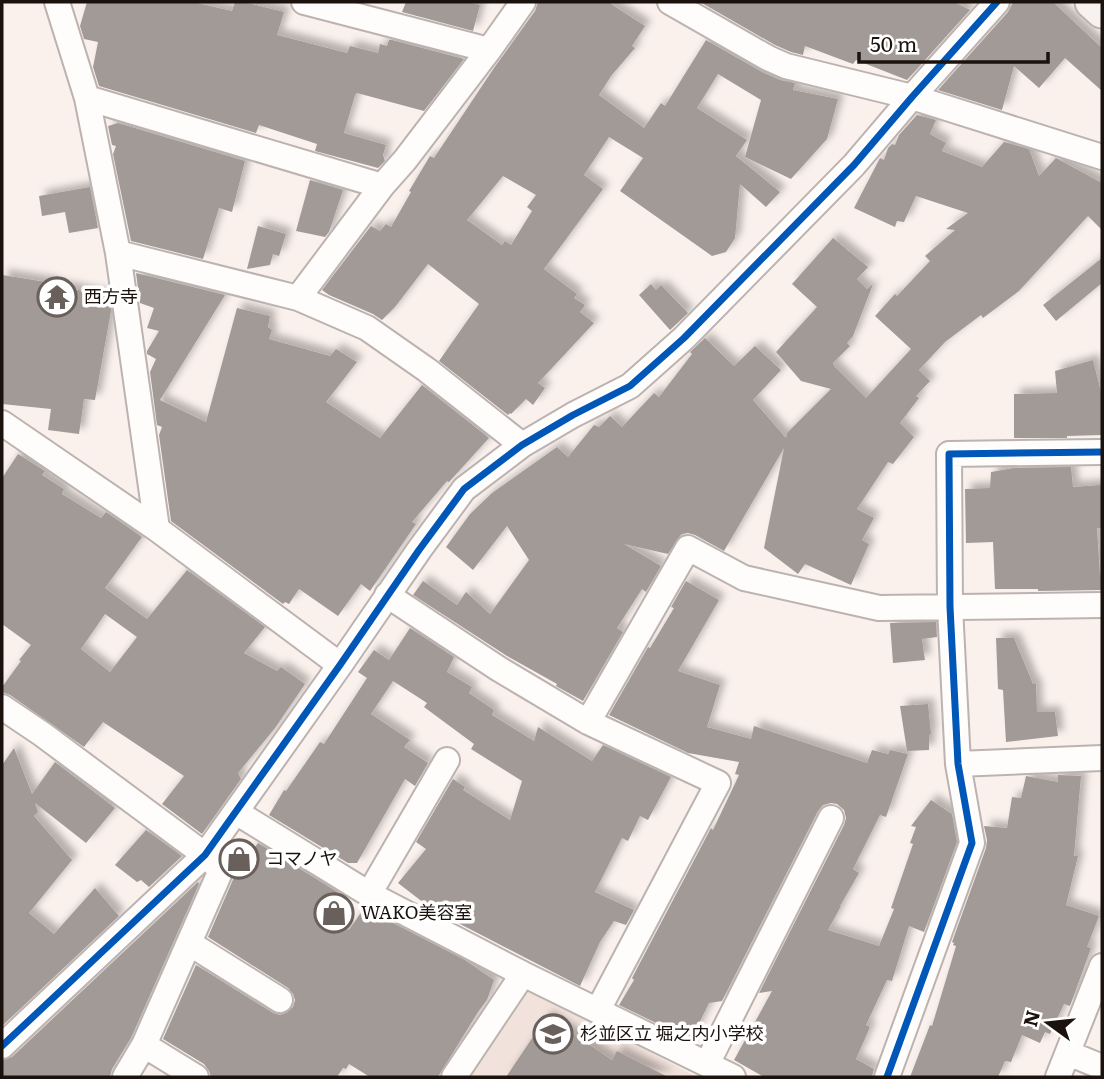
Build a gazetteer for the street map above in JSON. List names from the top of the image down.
{
  "places": {
    "temple": ["西方寺"],
    "shop": ["コマノヤ", "WAKO美容室"],
    "school or university": ["杉並区立 堀之内小学校"]
  },
  "scale_bar": "50 m",
  "north": "left"
}
